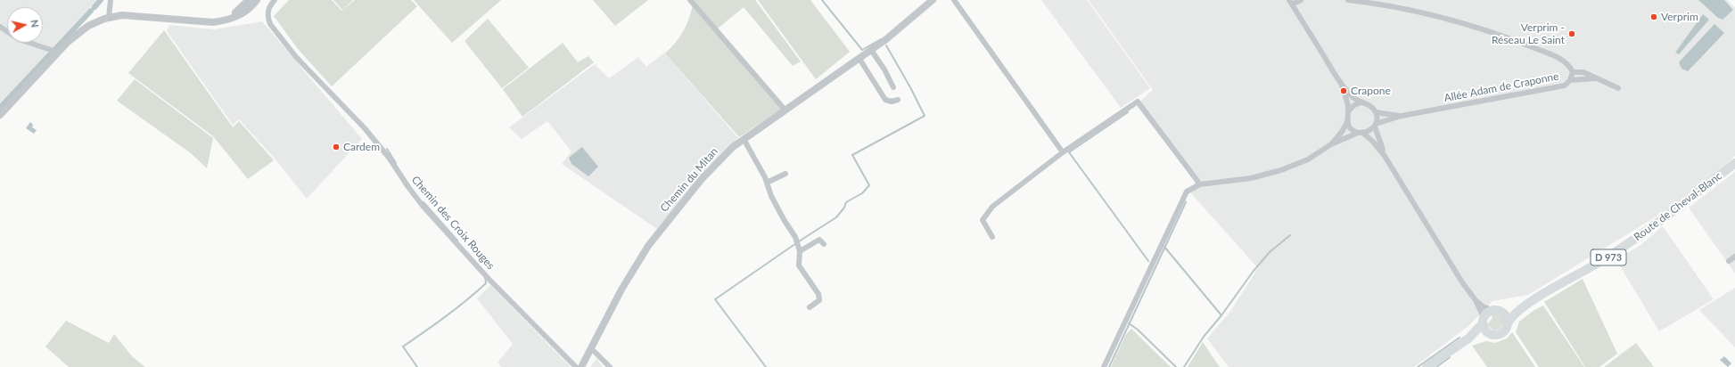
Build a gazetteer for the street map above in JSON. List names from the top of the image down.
{
  "streets": {
    "main road": ["Route de Cheval-Blanc", "D 973"],
    "street": ["Allée Adam de Craponne", "Chemin du Mitan", "Chemin des Croix Rouges"]
  },
  "places": [
    "Verprim",
    "Verprim - Réseau Le Saint",
    "Crapone",
    "Cardem"
  ],
  "north": "right"
}
